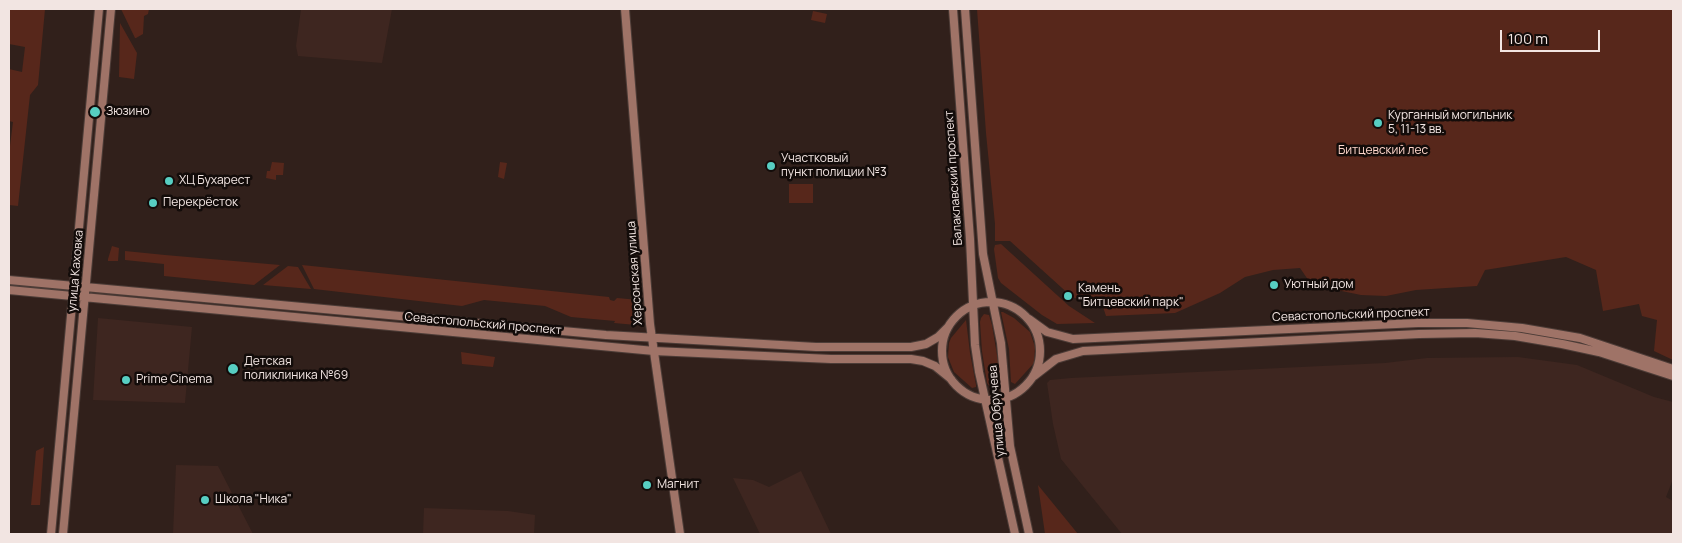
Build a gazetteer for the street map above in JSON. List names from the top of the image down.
{
  "streets": {
    "main road": [
      "Балаклавский проспект",
      "улица Каховка",
      "Херсонская улица",
      "Севастопольский проспект",
      "улица Обручева"
    ]
  },
  "crossings": [
    ["Балаклавский проспект", "Севастопольский проспект"],
    ["Балаклавский проспект", "улица Обручева"],
    ["улица Каховка", "Севастопольский проспект"],
    ["Херсонская улица", "Севастопольский проспект"],
    ["Севастопольский проспект", "улица Обручева"]
  ],
  "parks": ["Битцевский лес"],
  "places": [
    "Зюзино",
    "Курганный могильник 5, 11-13 вв.",
    "Участковый пункт полиции №3",
    "ХЦ Бухарест",
    "Перекрёсток",
    "Уютный дом",
    "Камень \"Битцевский парк\"",
    "Детская поликлиника №69",
    "Prime Cinema",
    "Магнит",
    "Школа \"Ника\""
  ],
  "scale_bar": "100 m"
}
